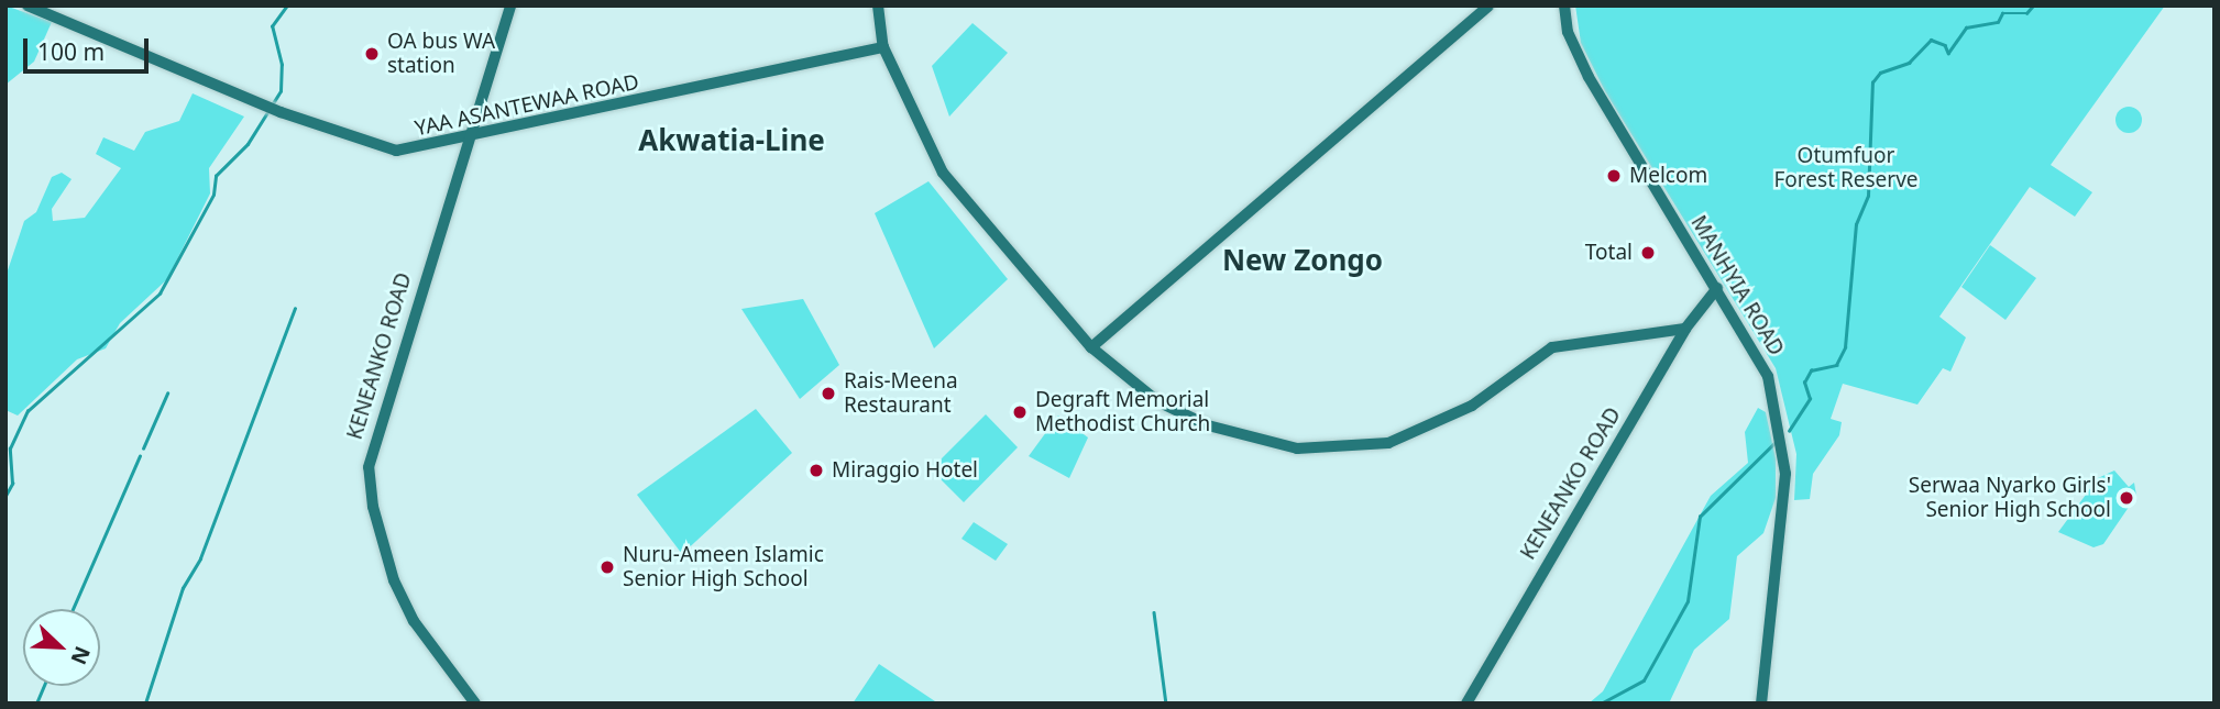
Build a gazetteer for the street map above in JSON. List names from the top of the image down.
{
  "streets": {
    "street": ["YAA ASANTEWAA ROAD", "MANHYIA ROAD", "KENEANKO ROAD"]
  },
  "crossings": [
    ["YAA ASANTEWAA ROAD", "KENEANKO ROAD"],
    ["MANHYIA ROAD", "KENEANKO ROAD"]
  ],
  "districts": ["Akwatia-Line", "New Zongo"],
  "parks": ["Otumfuor Forest Reserve"],
  "places": [
    "OA bus WA station",
    "Melcom",
    "Total",
    "Rais-Meena Restaurant",
    "Degraft Memorial Methodist Church",
    "Miraggio Hotel",
    "Serwaa Nyarko Girls' Senior High School",
    "Nuru-Ameen Islamic Senior High School"
  ],
  "scale_bar": "100 m",
  "north": "bottom right"
}
